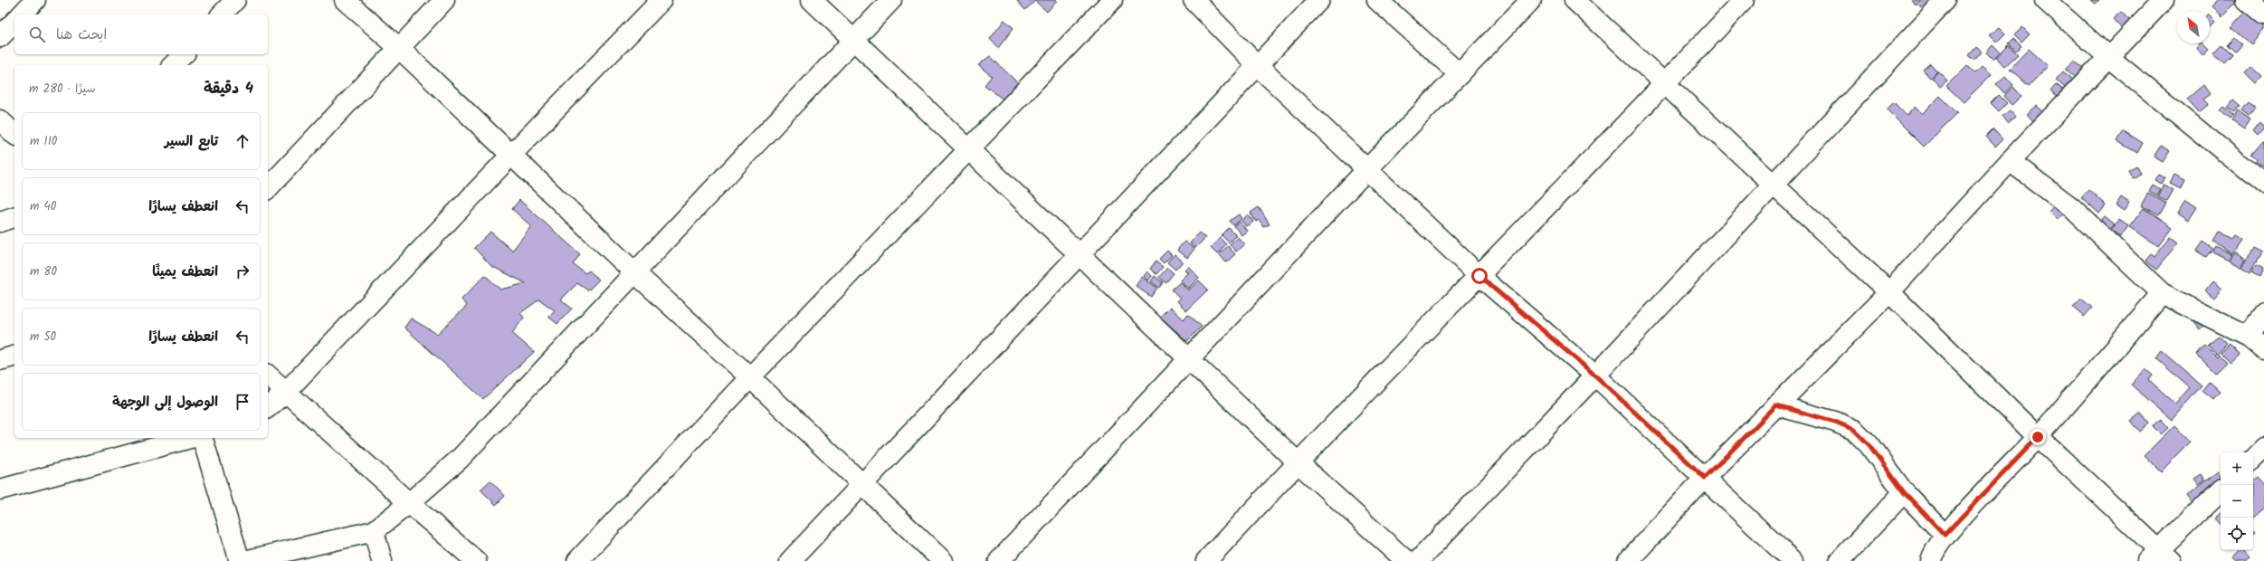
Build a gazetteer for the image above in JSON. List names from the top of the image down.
{
  "north": "top left",
  "page": {
    "search": "ابحث هنا",
    "heading": ["4 دقيقة", "سيرًا · 280 m"],
    "list": [
      ["تابع السير", "110 m"],
      ["انعطف يسارًا", "40 m"],
      ["انعطف يمينًا", "80 m"],
      ["انعطف يسارًا", "50 m"],
      "الوصول إلى الوجهة"
    ],
    "map_buttons": ["+", "−"]
  }
}
